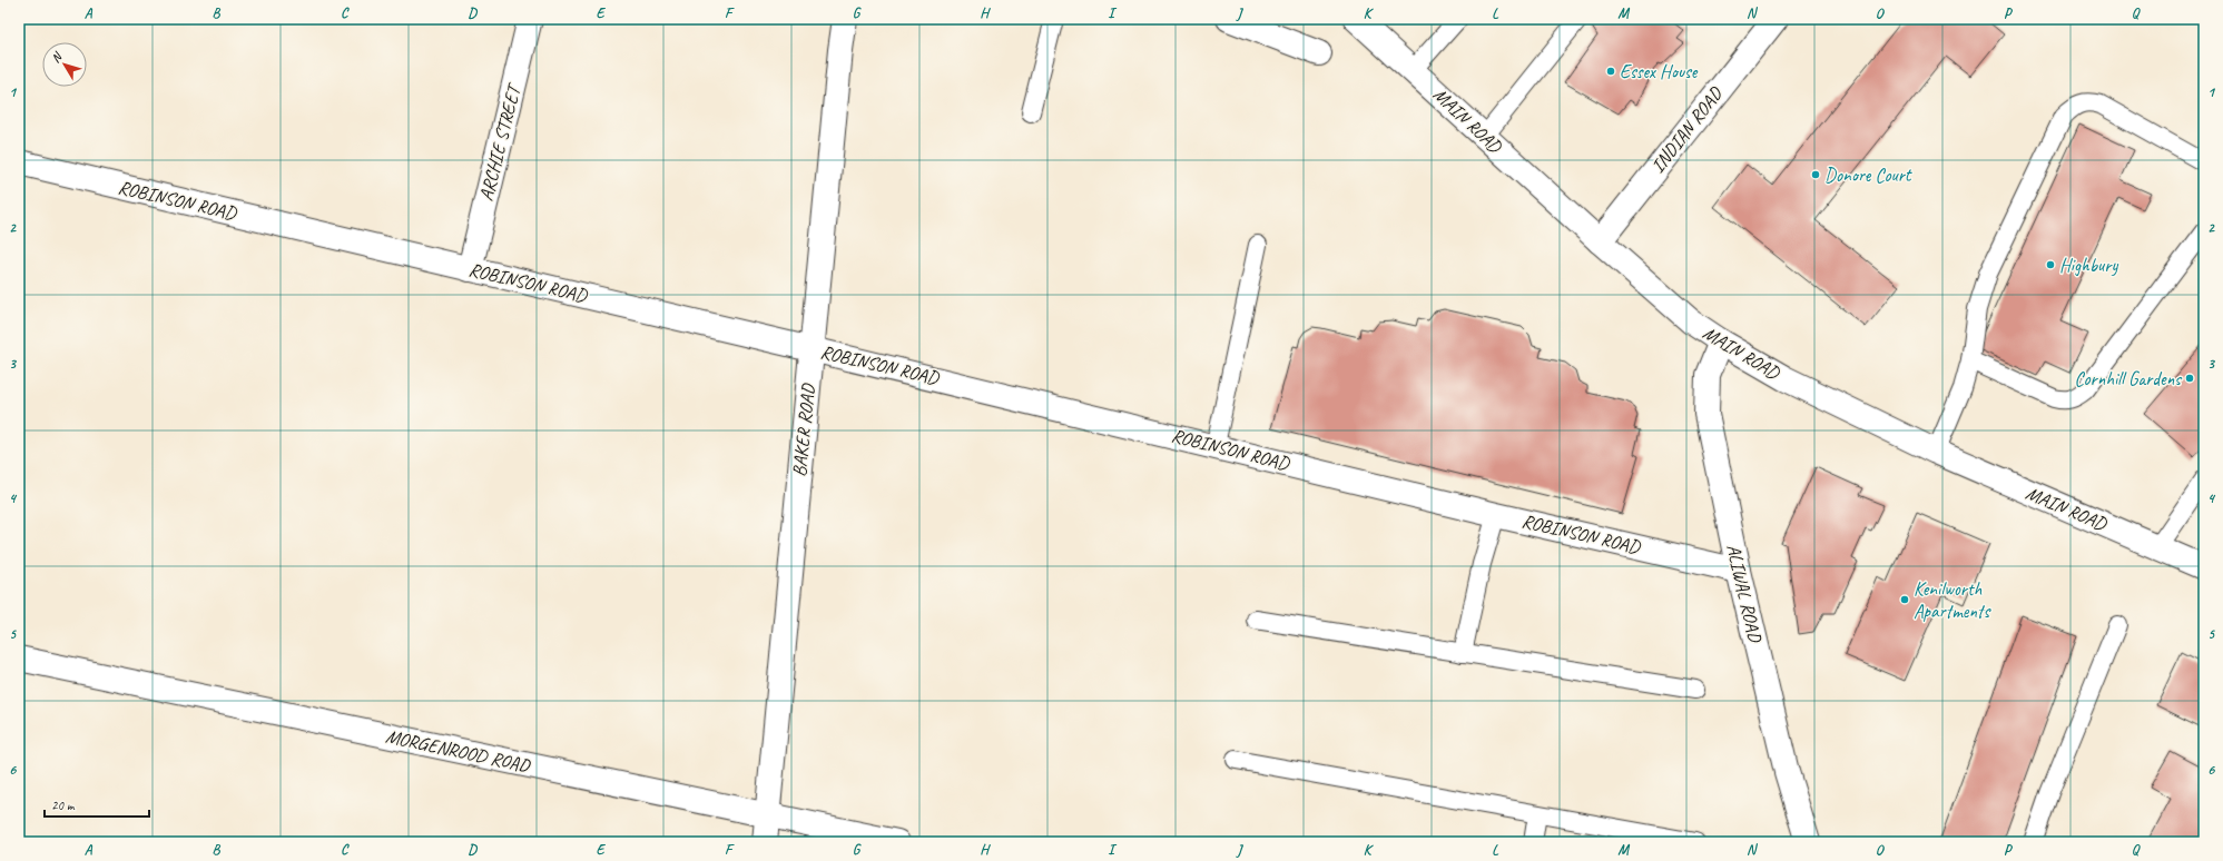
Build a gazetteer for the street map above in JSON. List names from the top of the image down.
{
  "streets": {
    "street": [
      "MAIN ROAD",
      "INDIAN ROAD",
      "ARCHIE STREET",
      "ROBINSON ROAD",
      "BAKER ROAD",
      "ALIWAL ROAD",
      "MORGENROOD ROAD"
    ]
  },
  "crossings": [
    ["MAIN ROAD", "INDIAN ROAD"],
    ["MAIN ROAD", "ALIWAL ROAD"],
    ["ARCHIE STREET", "ROBINSON ROAD"],
    ["ROBINSON ROAD", "BAKER ROAD"],
    ["ROBINSON ROAD", "ALIWAL ROAD"],
    ["BAKER ROAD", "MORGENROOD ROAD"]
  ],
  "places": [
    "Essex House",
    "Donore Court",
    "Highbury",
    "Cornhill Gardens",
    "Kenilworth Apartments"
  ],
  "scale_bar": "20 m",
  "north": "top left",
  "grid": {
    "columns": [
      "A",
      "B",
      "C",
      "D",
      "E",
      "F",
      "G",
      "H",
      "I",
      "J",
      "K",
      "L",
      "M",
      "N",
      "O",
      "P",
      "Q"
    ],
    "rows": [
      "1",
      "2",
      "3",
      "4",
      "5",
      "6"
    ]
  }
}
